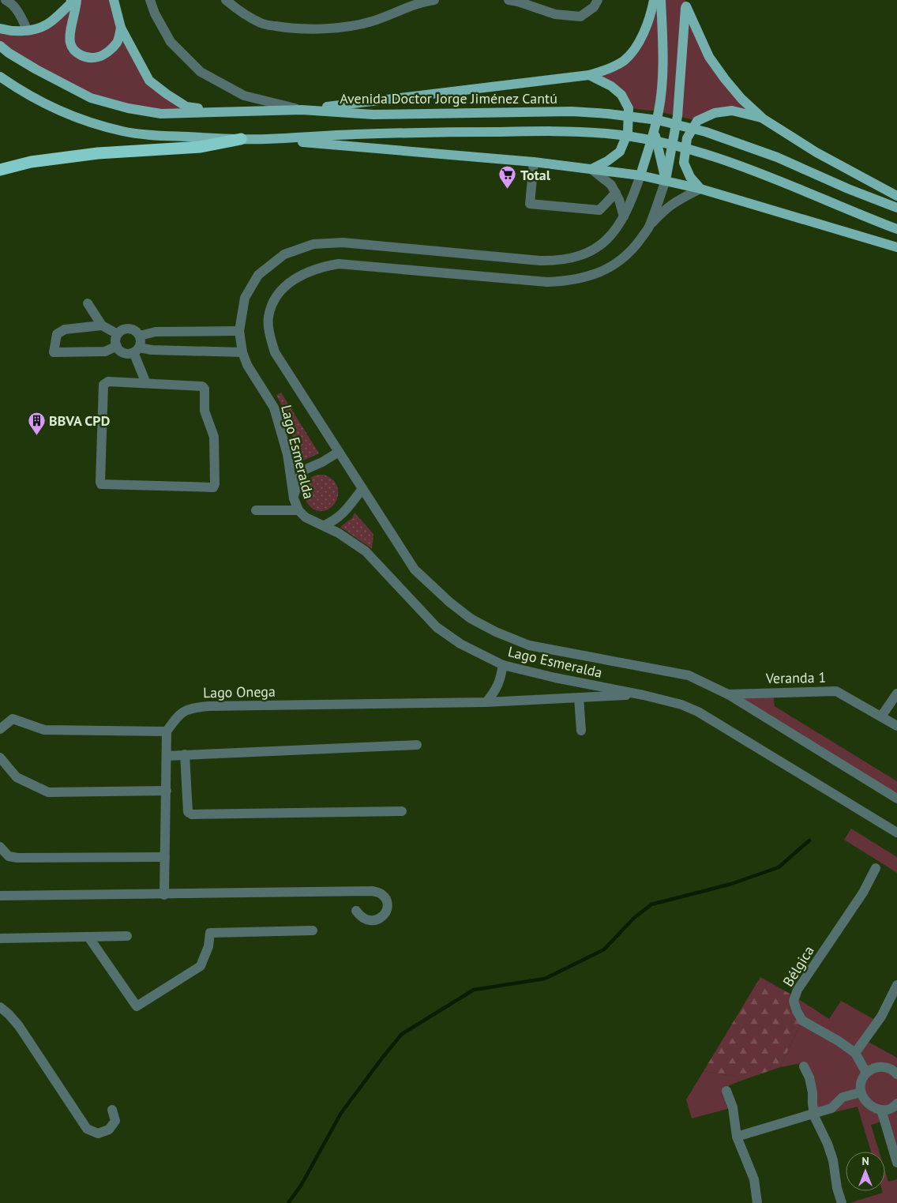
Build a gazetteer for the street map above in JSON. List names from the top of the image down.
{
  "streets": {
    "main road": ["Avenida Doctor Jorge Jiménez Cantú"],
    "street": [
      "Lago Esmeralda",
      "Veranda 1",
      "Lago Onega",
      "Bélgica"
    ]
  },
  "crossings": [
    ["Lago Esmeralda", "Veranda 1"],
    ["Lago Esmeralda", "Lago Onega"]
  ],
  "places": {
    "supermarket": ["Total"],
    "building": ["BBVA CPD"]
  },
  "north": "top"
}
